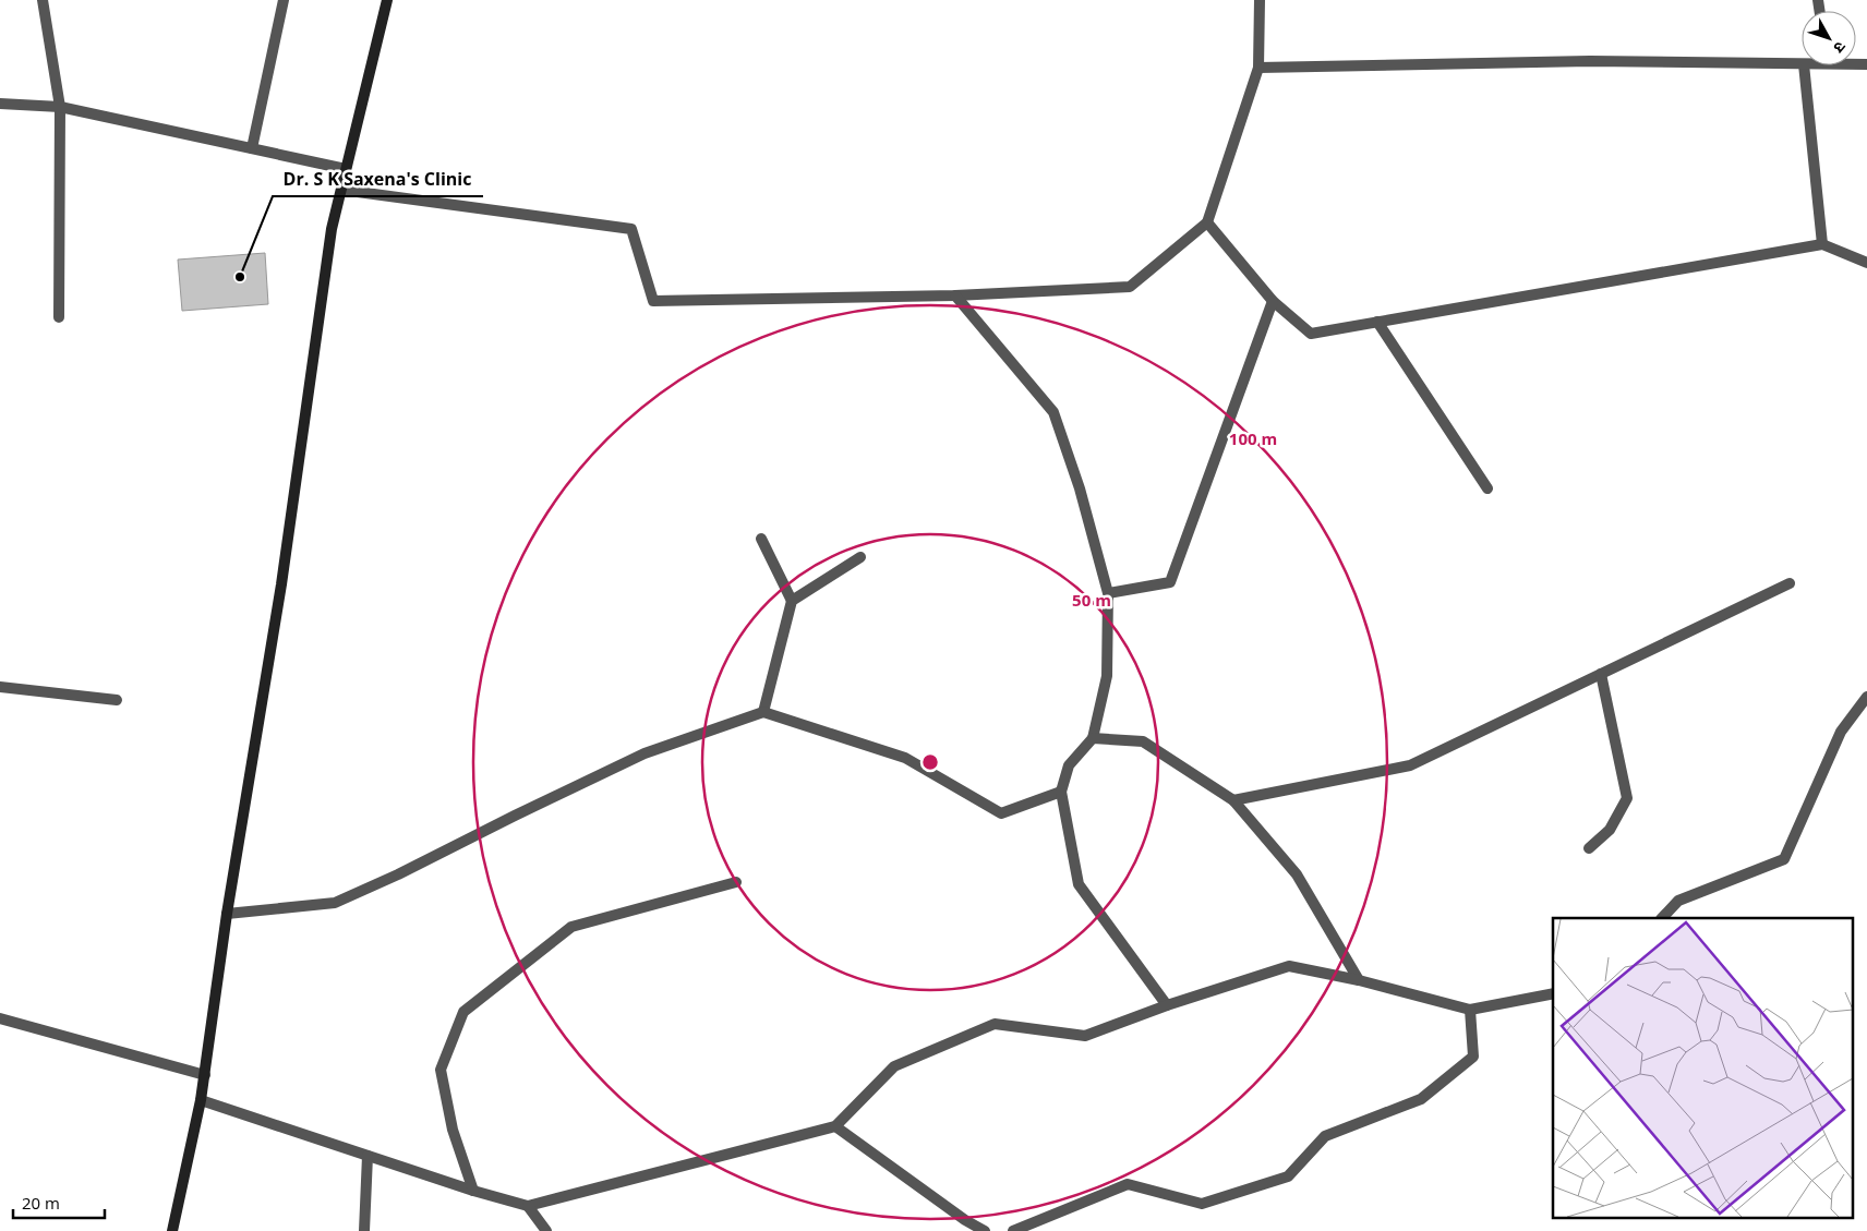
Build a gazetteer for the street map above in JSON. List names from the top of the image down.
{
  "places": ["Dr. S K Saxena's Clinic"],
  "scale_bar": "20 m",
  "north": "bottom right",
  "rings": ["100 m", "50 m"]
}
